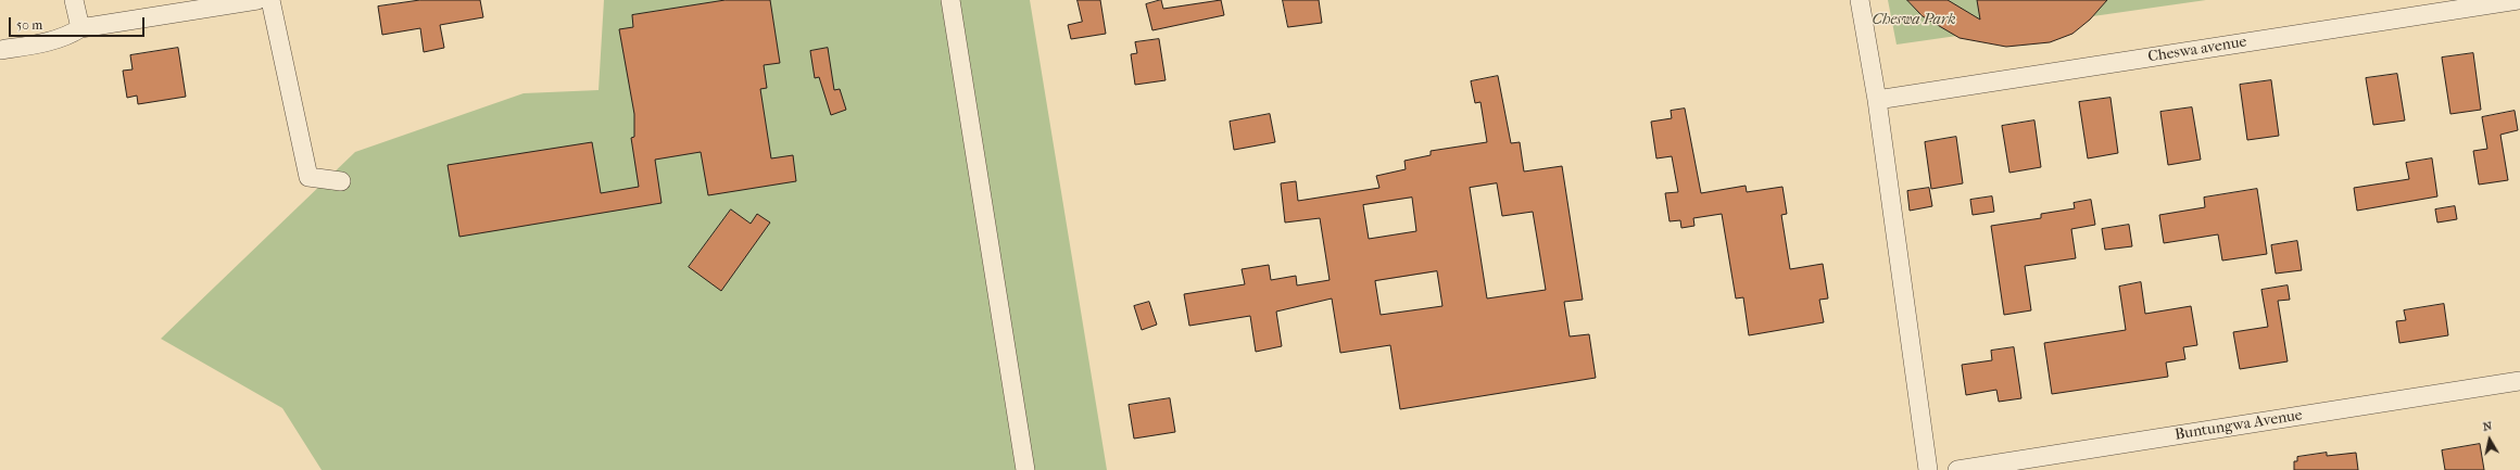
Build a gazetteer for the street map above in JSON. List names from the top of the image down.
{
  "streets": {
    "street": ["Cheswa avenue", "Buntungwa Avenue"]
  },
  "parks": ["Cheswa Park"],
  "scale_bar": "50 m",
  "north": "top"
}
